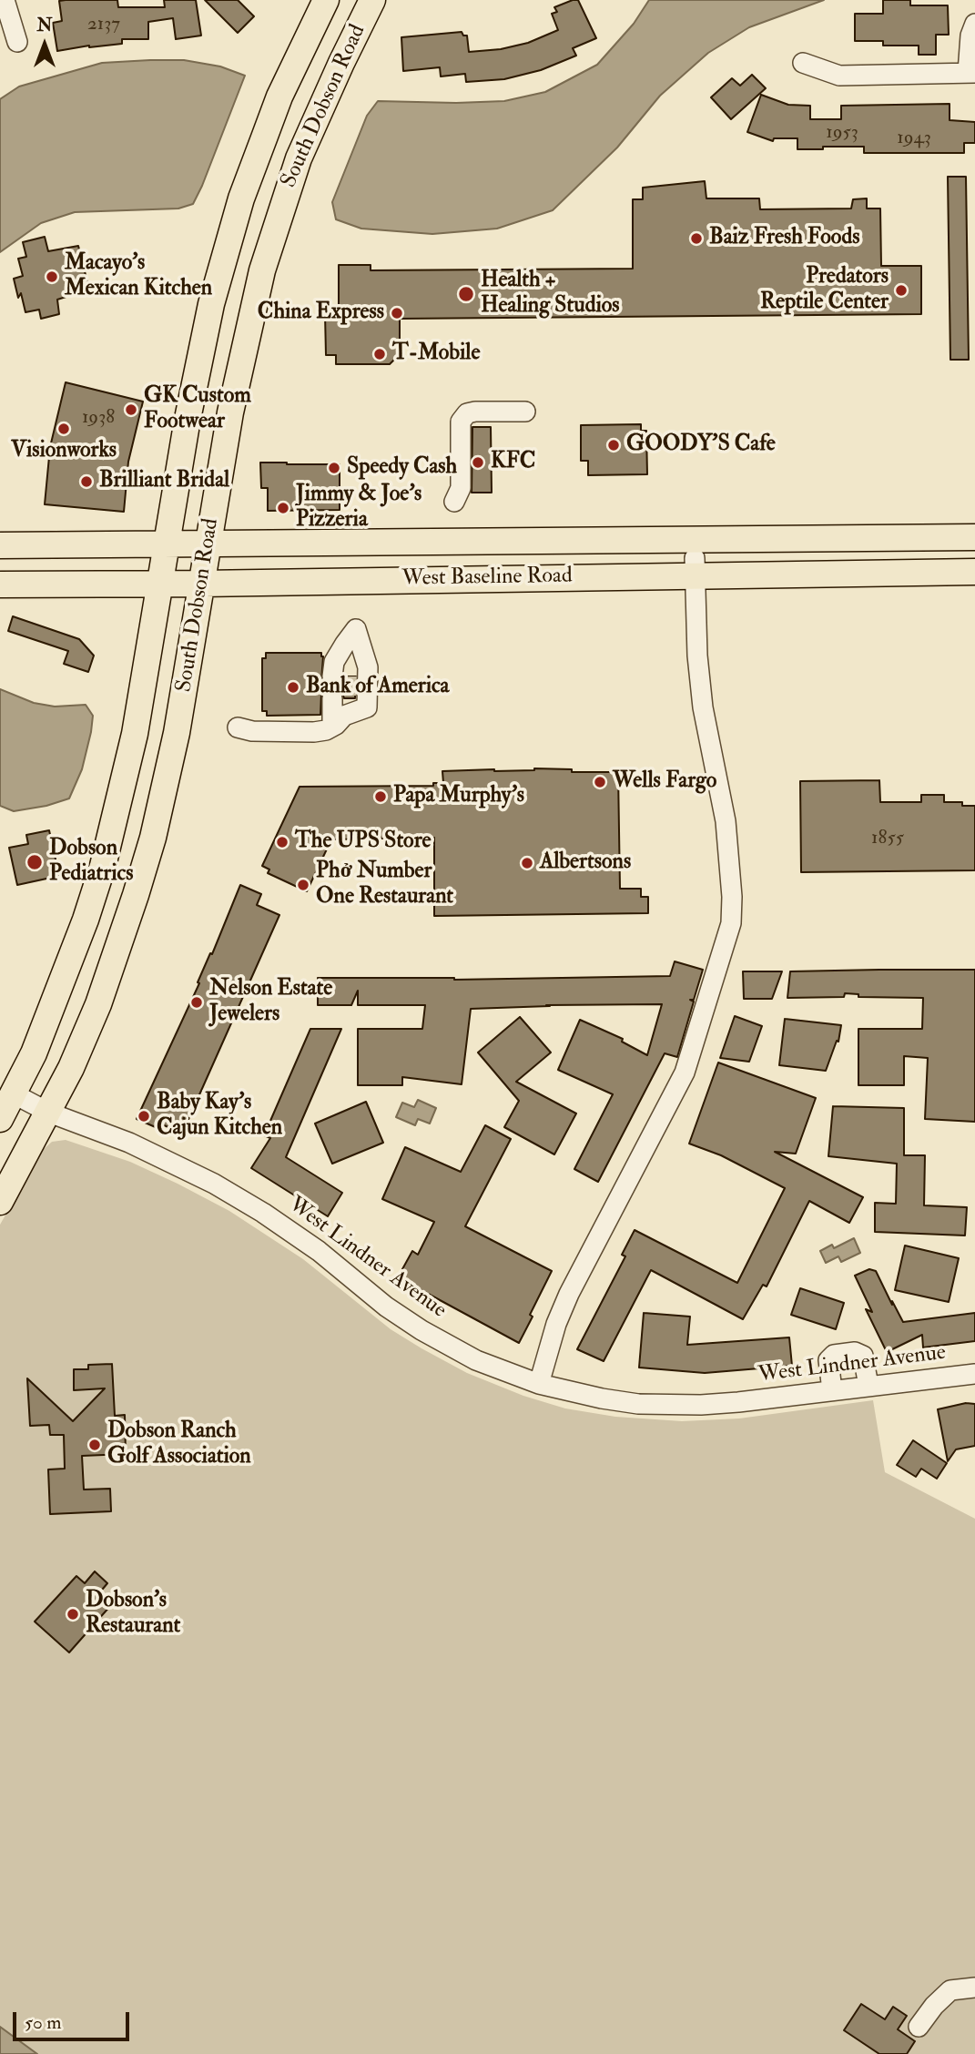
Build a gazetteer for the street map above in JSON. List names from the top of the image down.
{
  "streets": {
    "main road": ["South Dobson Road", "West Baseline Road"],
    "street": ["West Lindner Avenue"]
  },
  "crossings": [
    ["South Dobson Road", "West Baseline Road"],
    ["South Dobson Road", "West Lindner Avenue"]
  ],
  "places": [
    "Baiz Fresh Foods",
    "Macayo's Mexican Kitchen",
    "Predators Reptile Center",
    "Health + Healing Studios",
    "China Express",
    "T-Mobile",
    "GK Custom Footwear",
    "Visionworks",
    "GOODY’S Cafe",
    "KFC",
    "Speedy Cash",
    "Brilliant Bridal",
    "Jimmy & Joe's Pizzeria",
    "Bank of America",
    "Wells Fargo",
    "Papa Murphy's",
    "The UPS Store",
    "Dobson Pediatrics",
    "Albertsons",
    "Phở Number One Restaurant",
    "Nelson Estate Jewelers",
    "Baby Kay's Cajun Kitchen",
    "Dobson Ranch Golf Association",
    "Dobson's Restaurant"
  ],
  "house_numbers": [
    "2137",
    "1953",
    "1943",
    "1938",
    "1855"
  ],
  "scale_bar": "50 m",
  "north": "top"
}
